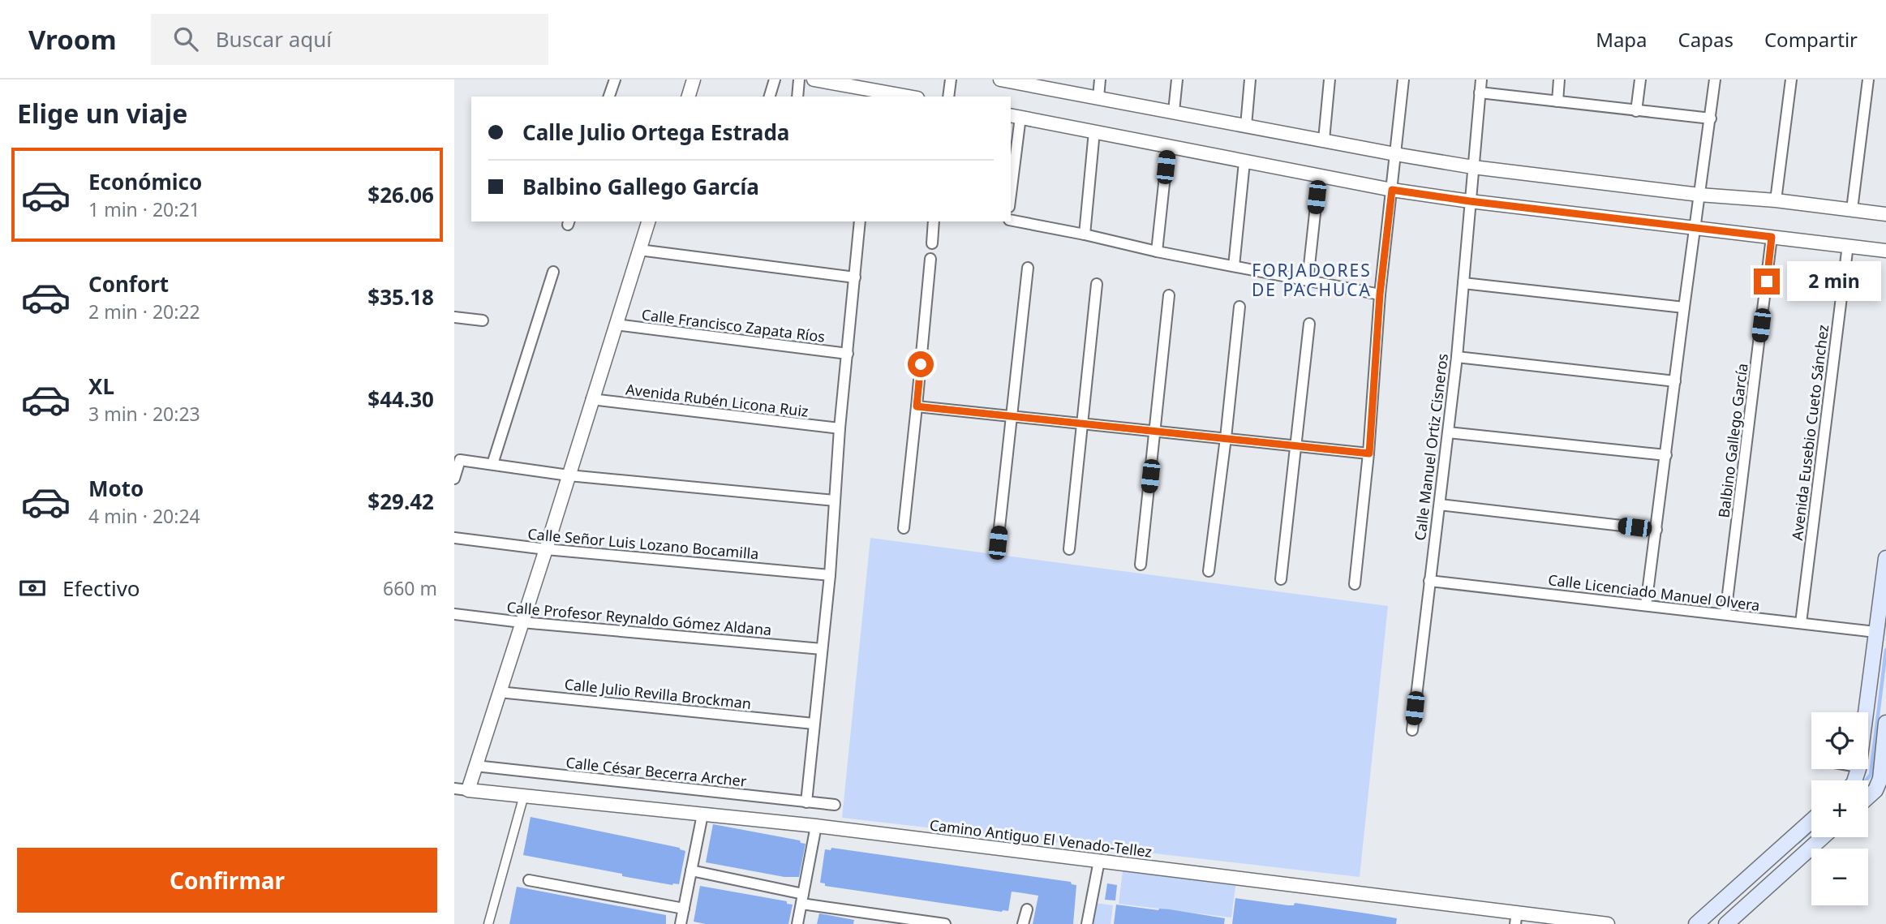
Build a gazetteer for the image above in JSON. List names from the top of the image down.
{
  "streets": {
    "street": [
      "Calle Francisco Zapata Ríos",
      "Avenida Rubén Licona Ruiz",
      "Avenida Eusebio Cueto Sánchez",
      "Balbino Gallego García",
      "Calle Manuel Ortiz Cisneros",
      "Calle Señor Luis Lozano Bocamilla",
      "Calle Licenciado Manuel Olvera",
      "Calle Profesor Reynaldo Gómez Aldana",
      "Calle Julio Revilla Brockman",
      "Calle César Becerra Archer",
      "Camino Antiguo El Venado-Tellez"
    ]
  },
  "crossings": [
    ["Avenida Eusebio Cueto Sánchez", "Calle Licenciado Manuel Olvera"],
    ["Balbino Gallego García", "Calle Licenciado Manuel Olvera"],
    ["Calle Manuel Ortiz Cisneros", "Calle Licenciado Manuel Olvera"]
  ],
  "districts": ["FORJADORES DE PACHUCA"],
  "page": {
    "header": "Vroom",
    "search": "Buscar aquí",
    "nav": ["Mapa", "Capas", "Compartir"],
    "heading": "Elige un viaje",
    "banner": ["Calle Julio Ortega Estrada", "Balbino Gallego García"],
    "list": [
      {
        "name": "Económico",
        "note": "1 min · 20:21",
        "value": "$26.06"
      },
      {
        "name": "Confort",
        "note": "2 min · 20:22",
        "value": "$35.18"
      },
      {
        "name": "XL",
        "note": "3 min · 20:23",
        "value": "$44.30"
      },
      {
        "name": "Moto",
        "note": "4 min · 20:24",
        "value": "$29.42"
      }
    ],
    "bubble": "2 min",
    "pay": ["Efectivo", "660 m"],
    "map_buttons": ["+", "−"],
    "buttons": "Confirmar"
  }
}
